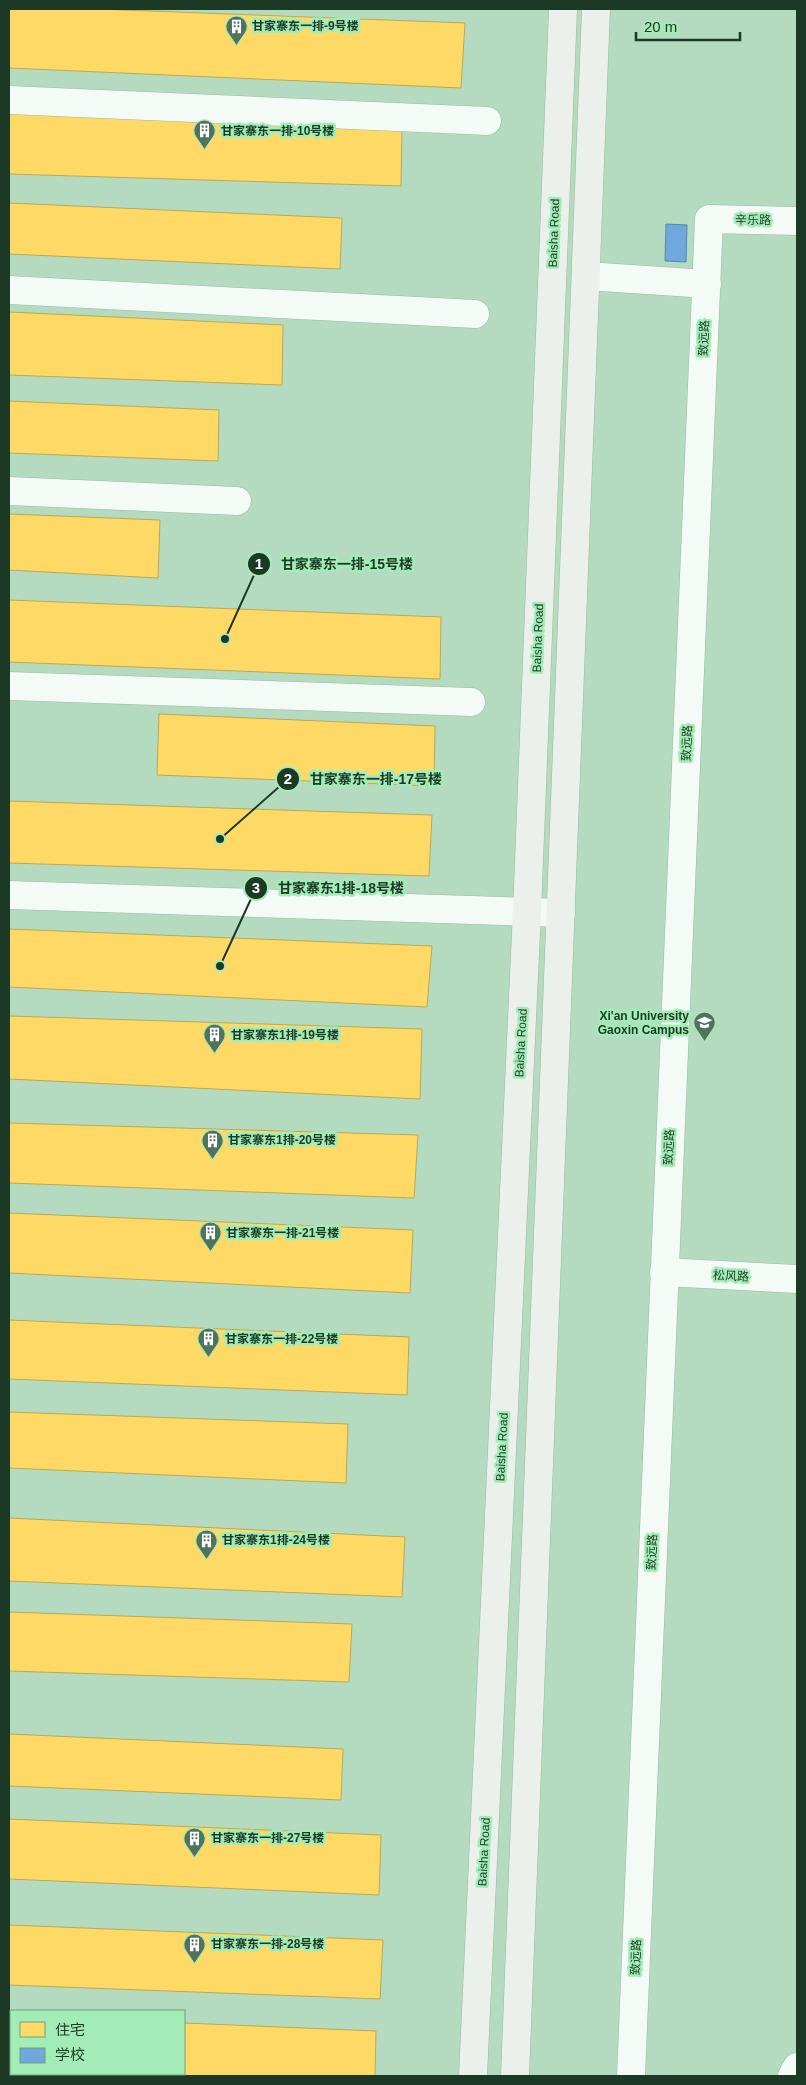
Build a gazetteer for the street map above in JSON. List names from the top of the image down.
{
  "streets": {
    "street": [
      "辛乐路",
      "Baisha Road",
      "致远路",
      "松风路"
    ]
  },
  "crossings": [
    ["辛乐路", "致远路"],
    ["致远路", "松风路"]
  ],
  "places": {
    "building": [
      "甘家寨东一排-9号楼",
      "甘家寨东一排-10号楼",
      "甘家寨东1排-19号楼",
      "甘家寨东1排-20号楼",
      "甘家寨东一排-21号楼",
      "甘家寨东一排-22号楼",
      "甘家寨东1排-24号楼",
      "甘家寨东一排-27号楼",
      "甘家寨东一排-28号楼"
    ],
    "other": ["甘家寨东一排-15号楼", "甘家寨东一排-17号楼", "甘家寨东1排-18号楼"],
    "school or university": ["Xi'an University Gaoxin Campus"]
  },
  "legend": ["住宅", "学校"],
  "scale_bar": "20 m"
}
